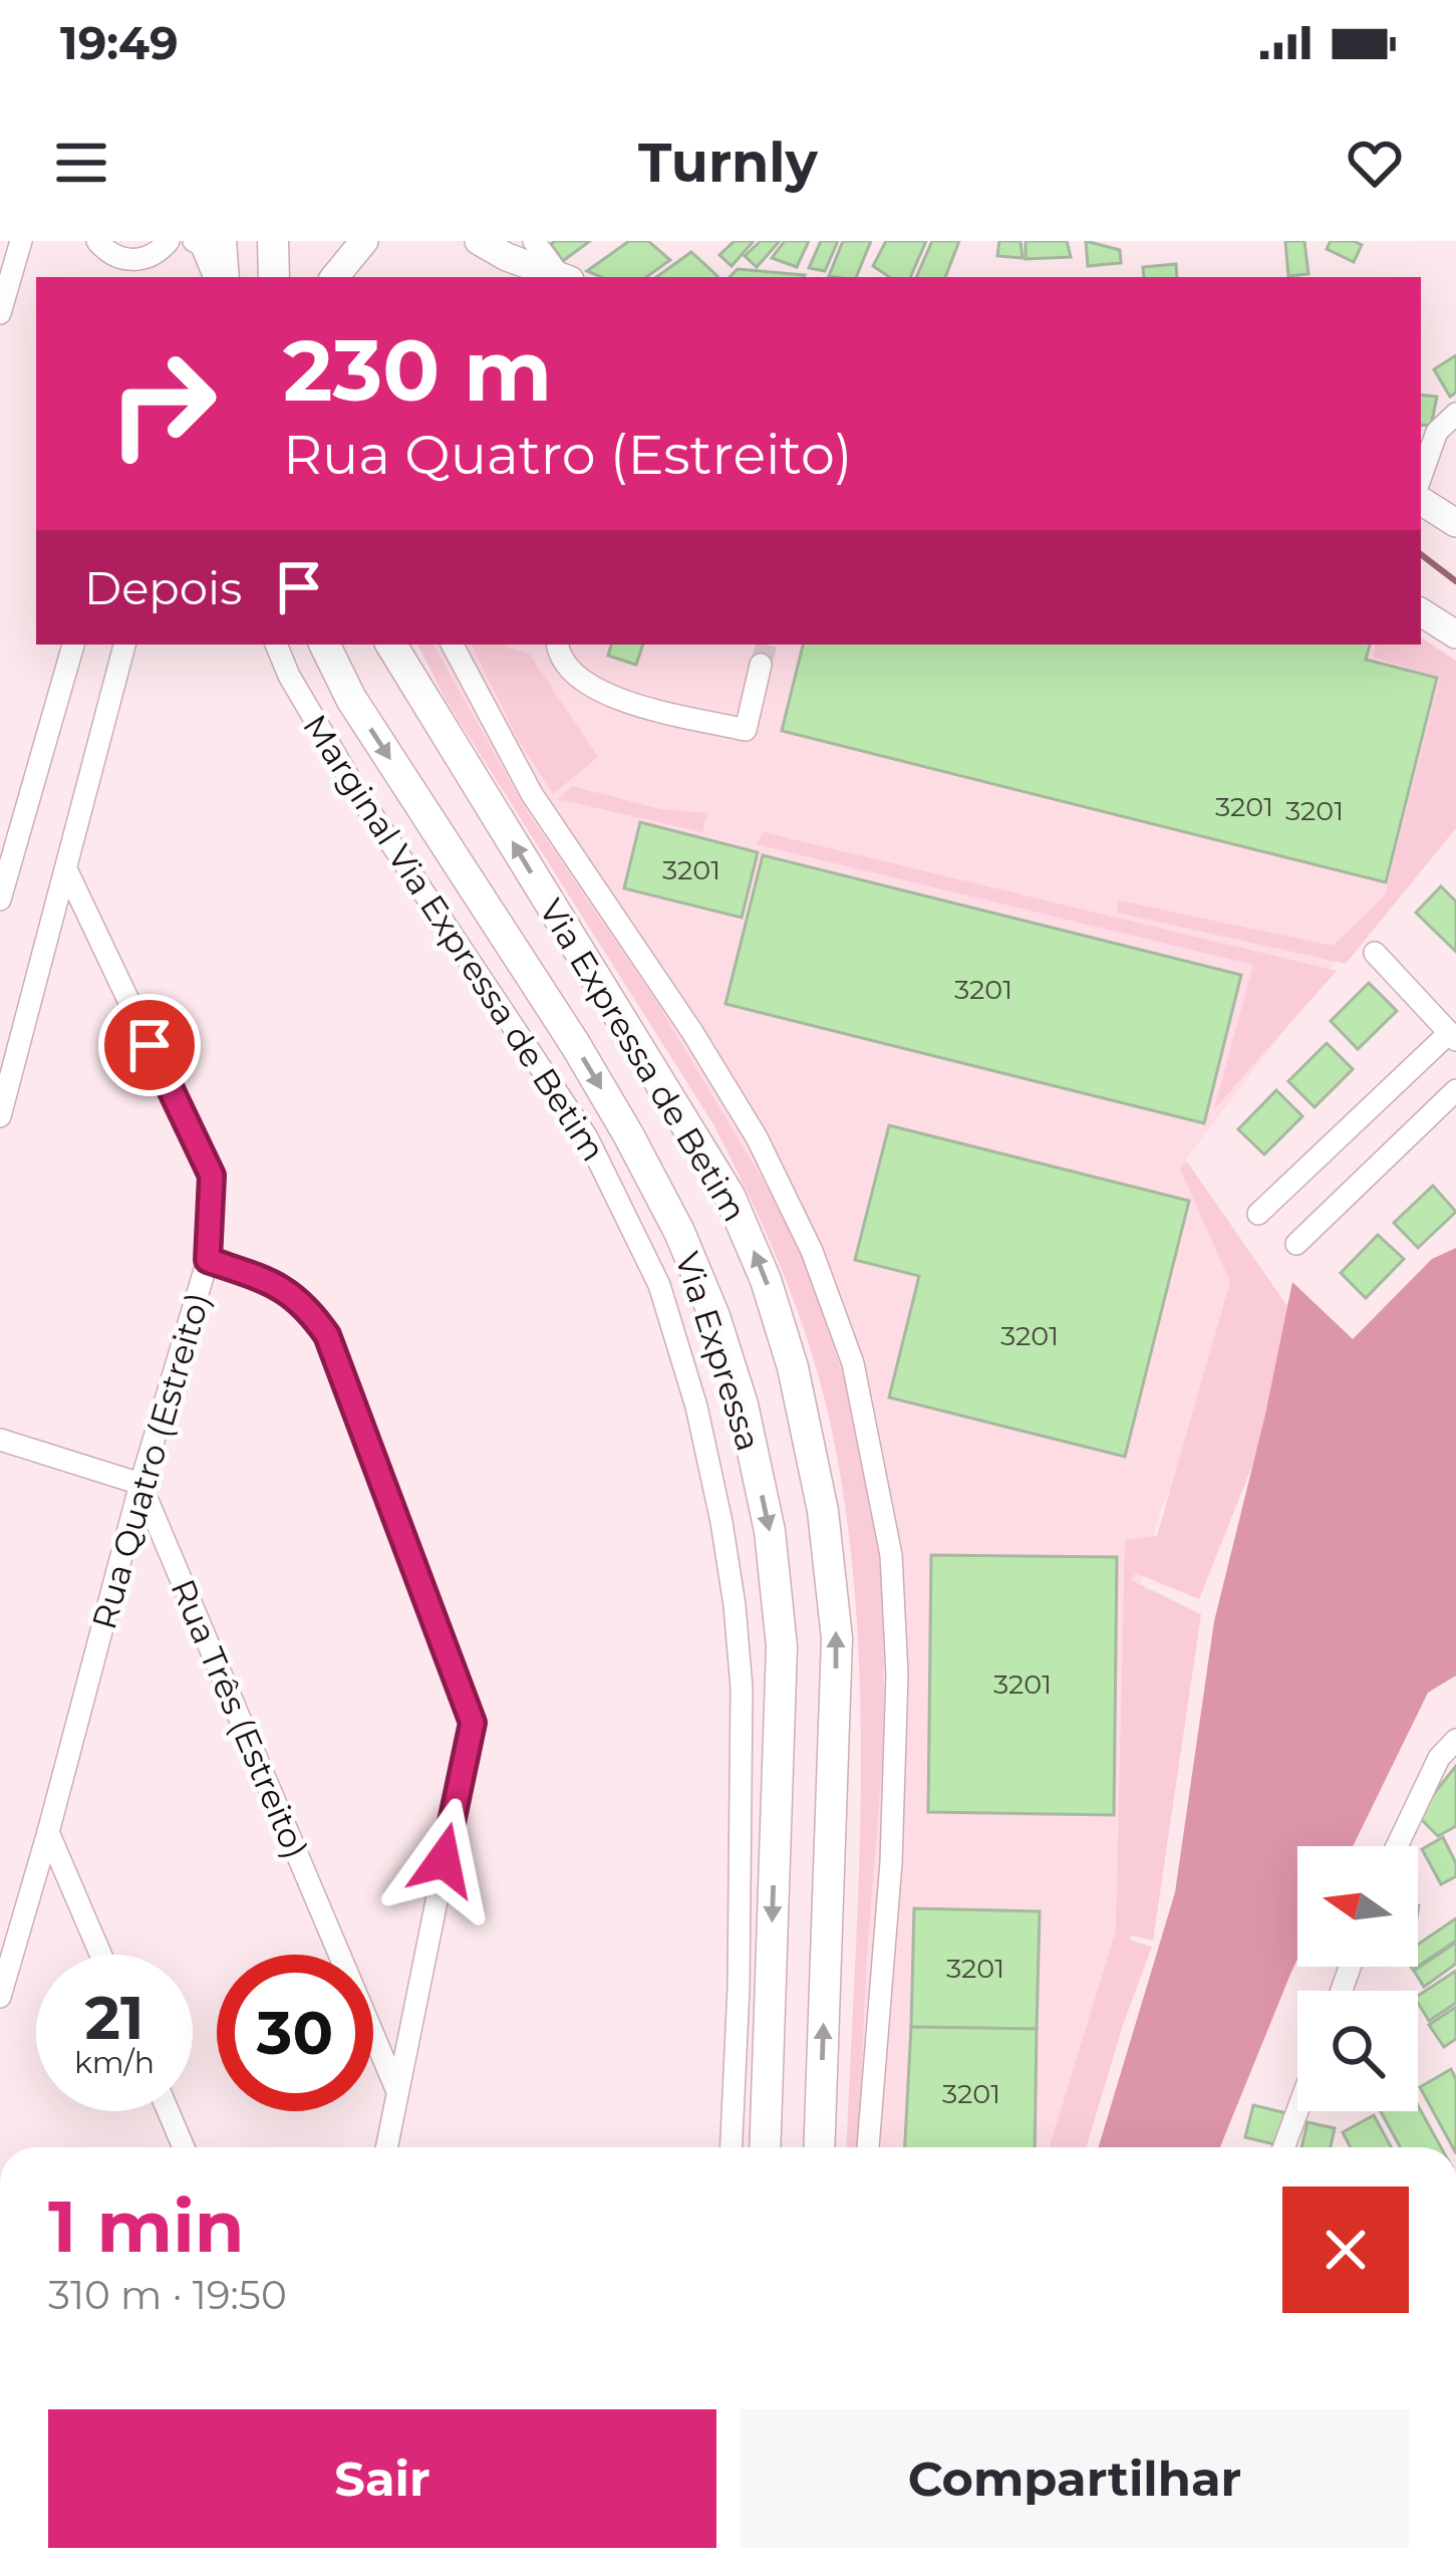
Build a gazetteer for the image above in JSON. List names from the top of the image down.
{
  "streets": {
    "highway": ["Via Expressa de Betim", "Via Expressa"],
    "street": ["Marginal Via Expressa de Betim", "Rua Quatro (Estreito)", "Rua Três (Estreito)"]
  },
  "crossings": [
    ["Rua Quatro (Estreito)", "Rua Três (Estreito)"]
  ],
  "one_way": ["Via Expressa de Betim", "Via Expressa"],
  "house_numbers": [
    "3201",
    "3201",
    "3201",
    "3201",
    "3201",
    "3201",
    "3201",
    "3201"
  ],
  "north": "left",
  "page": {
    "status": "19:49",
    "header": "Turnly",
    "turn": ["230 m", "Rua Quatro (Estreito)"],
    "then": "Depois",
    "speed": "21 km/h",
    "limit": "30",
    "heading": ["1 min", "310 m · 19:50"],
    "buttons": ["Sair", "Compartilhar"]
  }
}
